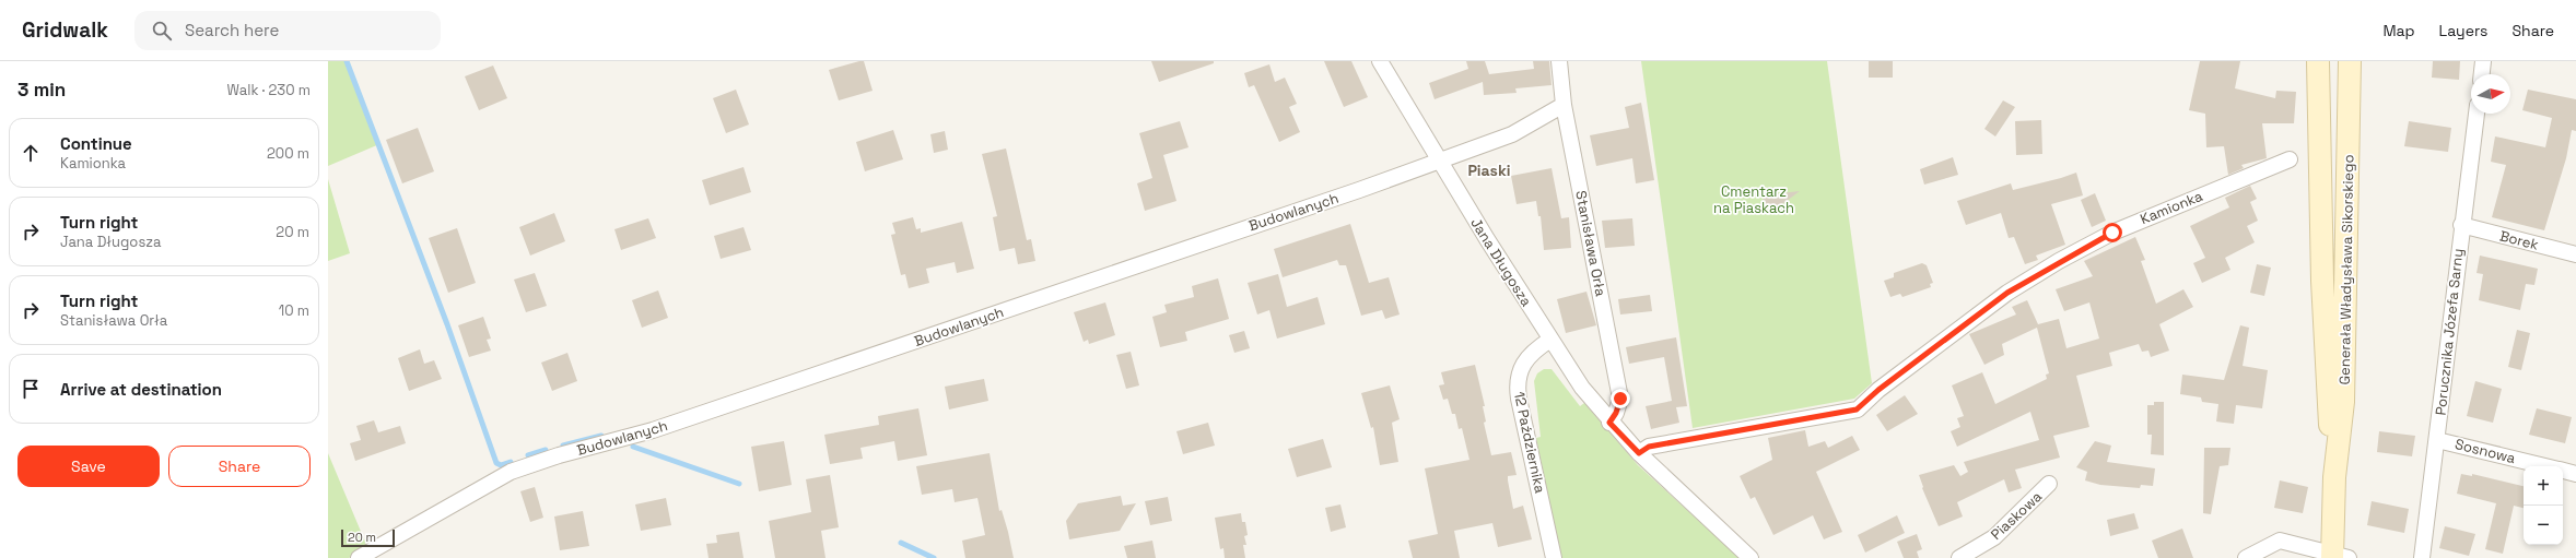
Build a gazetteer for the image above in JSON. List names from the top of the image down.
{
  "streets": {
    "main road": ["Generała Władysława Sikorskiego"],
    "street": [
      "Kamionka",
      "Budowlanych",
      "Borek",
      "Stanisława Orła",
      "Jana Długosza",
      "Porucznika Józefa Sarny",
      "12 Października",
      "Sosnowa",
      "Piaskowa"
    ]
  },
  "crossings": [
    ["Kamionka", "Jana Długosza"],
    ["Budowlanych", "Stanisława Orła"],
    ["Budowlanych", "Jana Długosza"],
    ["Borek", "Porucznika Józefa Sarny"],
    ["Stanisława Orła", "Jana Długosza"],
    ["Jana Długosza", "12 Października"],
    ["Porucznika Józefa Sarny", "Sosnowa"]
  ],
  "districts": ["Piaski"],
  "parks": ["Cmentarz na Piaskach"],
  "scale_bar": "20 m",
  "north": "right",
  "page": {
    "header": "Gridwalk",
    "search": "Search here",
    "nav": ["Map", "Layers", "Share"],
    "heading": ["3 min", "Walk · 230 m"],
    "list": [
      ["Continue", "Kamionka", "200 m"],
      ["Turn right", "Jana Długosza", "20 m"],
      ["Turn right", "Stanisława Orła", "10 m"],
      "Arrive at destination"
    ],
    "buttons": ["Save", "Share"],
    "map_buttons": ["+", "−"],
    "scale": "20 m"
  }
}
